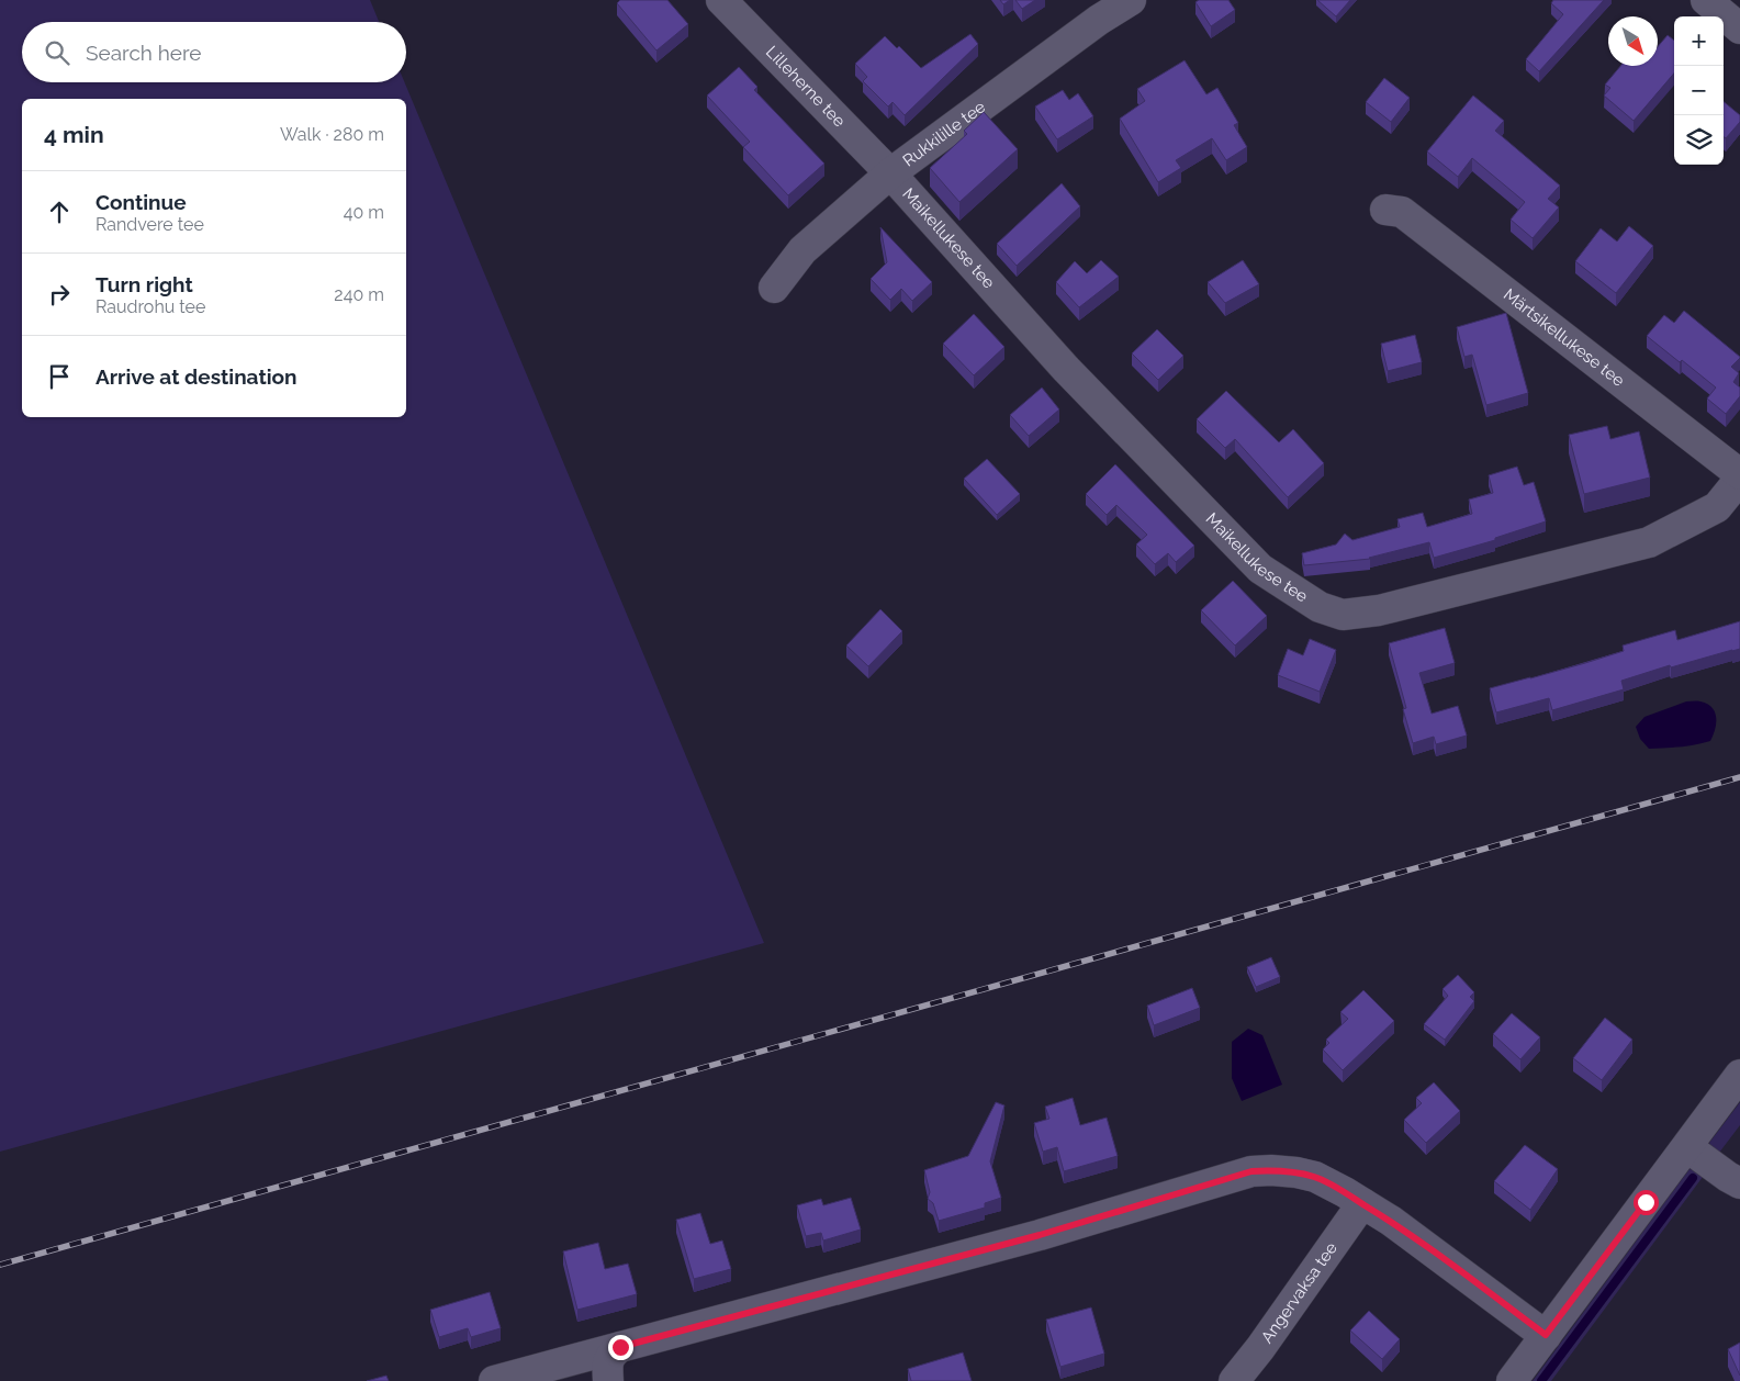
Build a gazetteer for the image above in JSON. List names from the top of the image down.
{
  "streets": {
    "street": [
      "Lilleherne tee",
      "Rukkilille tee",
      "Maikellukese tee",
      "Märtsikellukese tee",
      "Angervaksa tee"
    ]
  },
  "crossings": [
    ["Lilleherne tee", "Rukkilille tee"],
    ["Lilleherne tee", "Maikellukese tee"],
    ["Rukkilille tee", "Maikellukese tee"]
  ],
  "north": "bottom right",
  "page": {
    "map_buttons": ["+", "−"],
    "search": "Search here",
    "heading": ["4 min", "Walk · 280 m"],
    "list": [
      ["Continue", "Randvere tee", "40 m"],
      ["Turn right", "Raudrohu tee", "240 m"],
      "Arrive at destination"
    ]
  }
}
